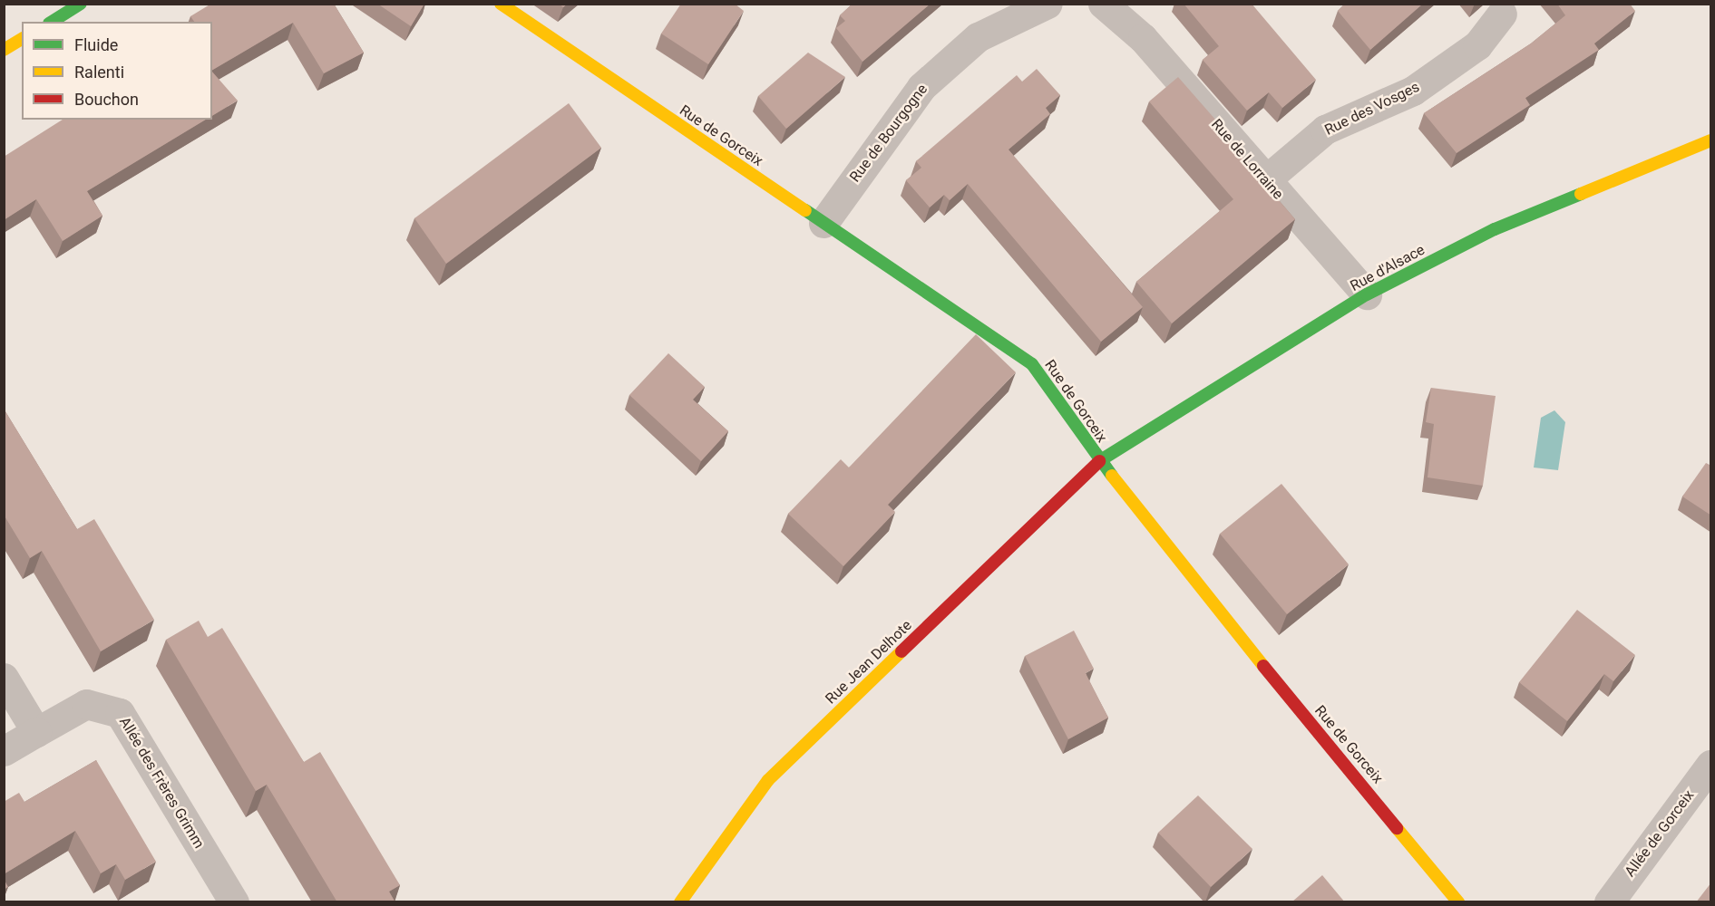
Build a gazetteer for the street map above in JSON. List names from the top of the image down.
{
  "streets": {
    "street": [
      "Rue des Vosges",
      "Rue de Bourgogne",
      "Rue de Gorceix",
      "Rue de Lorraine",
      "Rue d'Alsace",
      "Rue Jean Delhote",
      "Allée des Frères Grimm",
      "Allée de Gorceix"
    ]
  },
  "crossings": [
    ["Rue des Vosges", "Rue de Lorraine"],
    ["Rue de Bourgogne", "Rue de Gorceix"],
    ["Rue de Gorceix", "Rue d'Alsace"],
    ["Rue de Gorceix", "Rue Jean Delhote"],
    ["Rue de Lorraine", "Rue d'Alsace"],
    ["Rue d'Alsace", "Rue Jean Delhote"]
  ],
  "legend": ["Fluide", "Ralenti", "Bouchon"]
}
